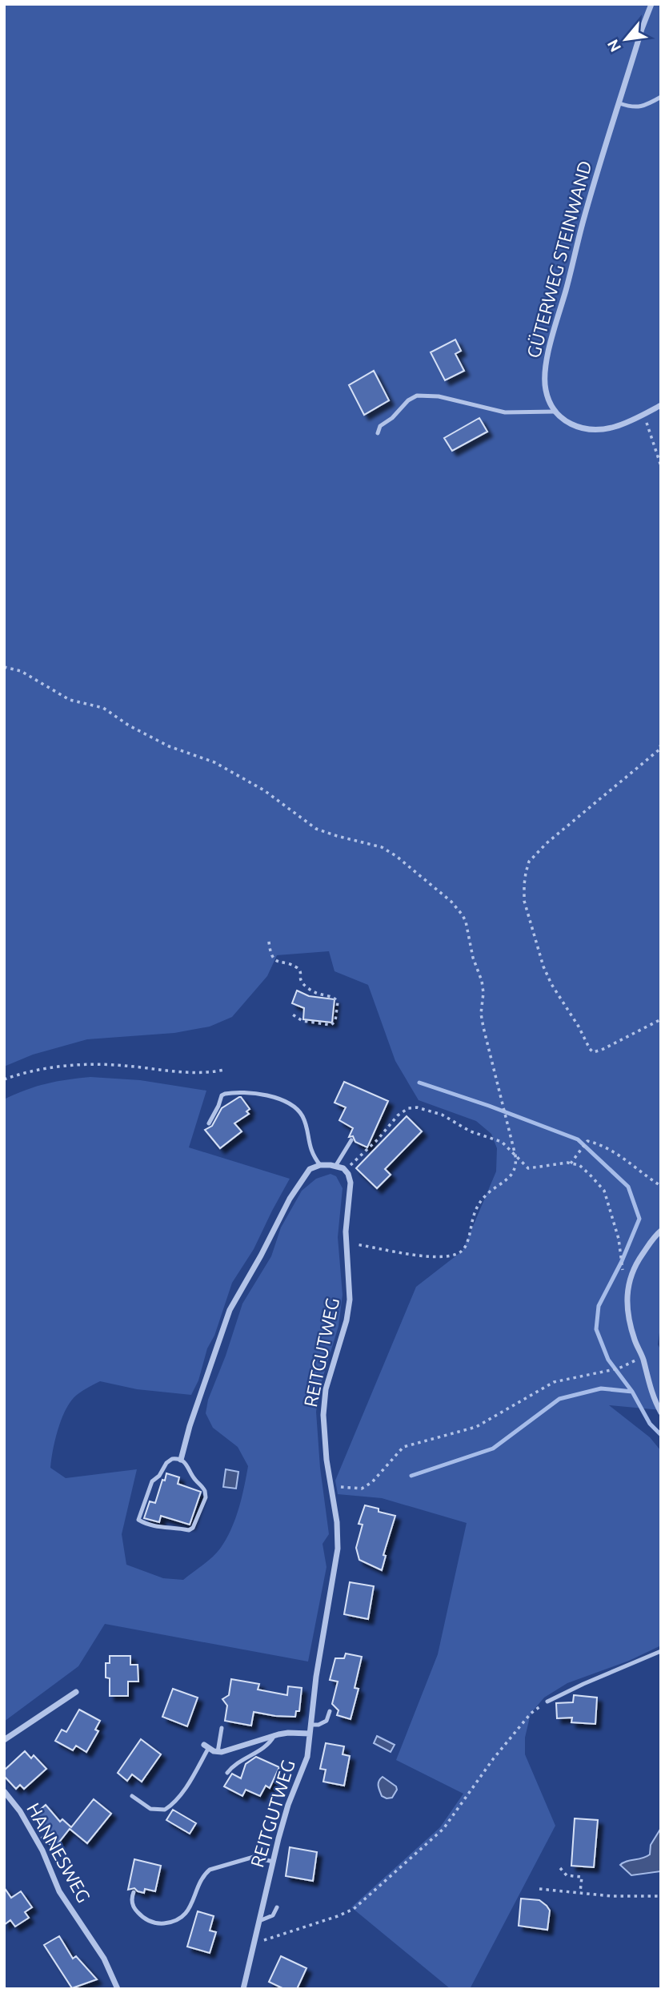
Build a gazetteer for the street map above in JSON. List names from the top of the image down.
{
  "streets": {
    "street": ["GÜTERWEG STEINWAND", "REITGUTWEG", "HANNESWEG"]
  },
  "north": "bottom left"
}
